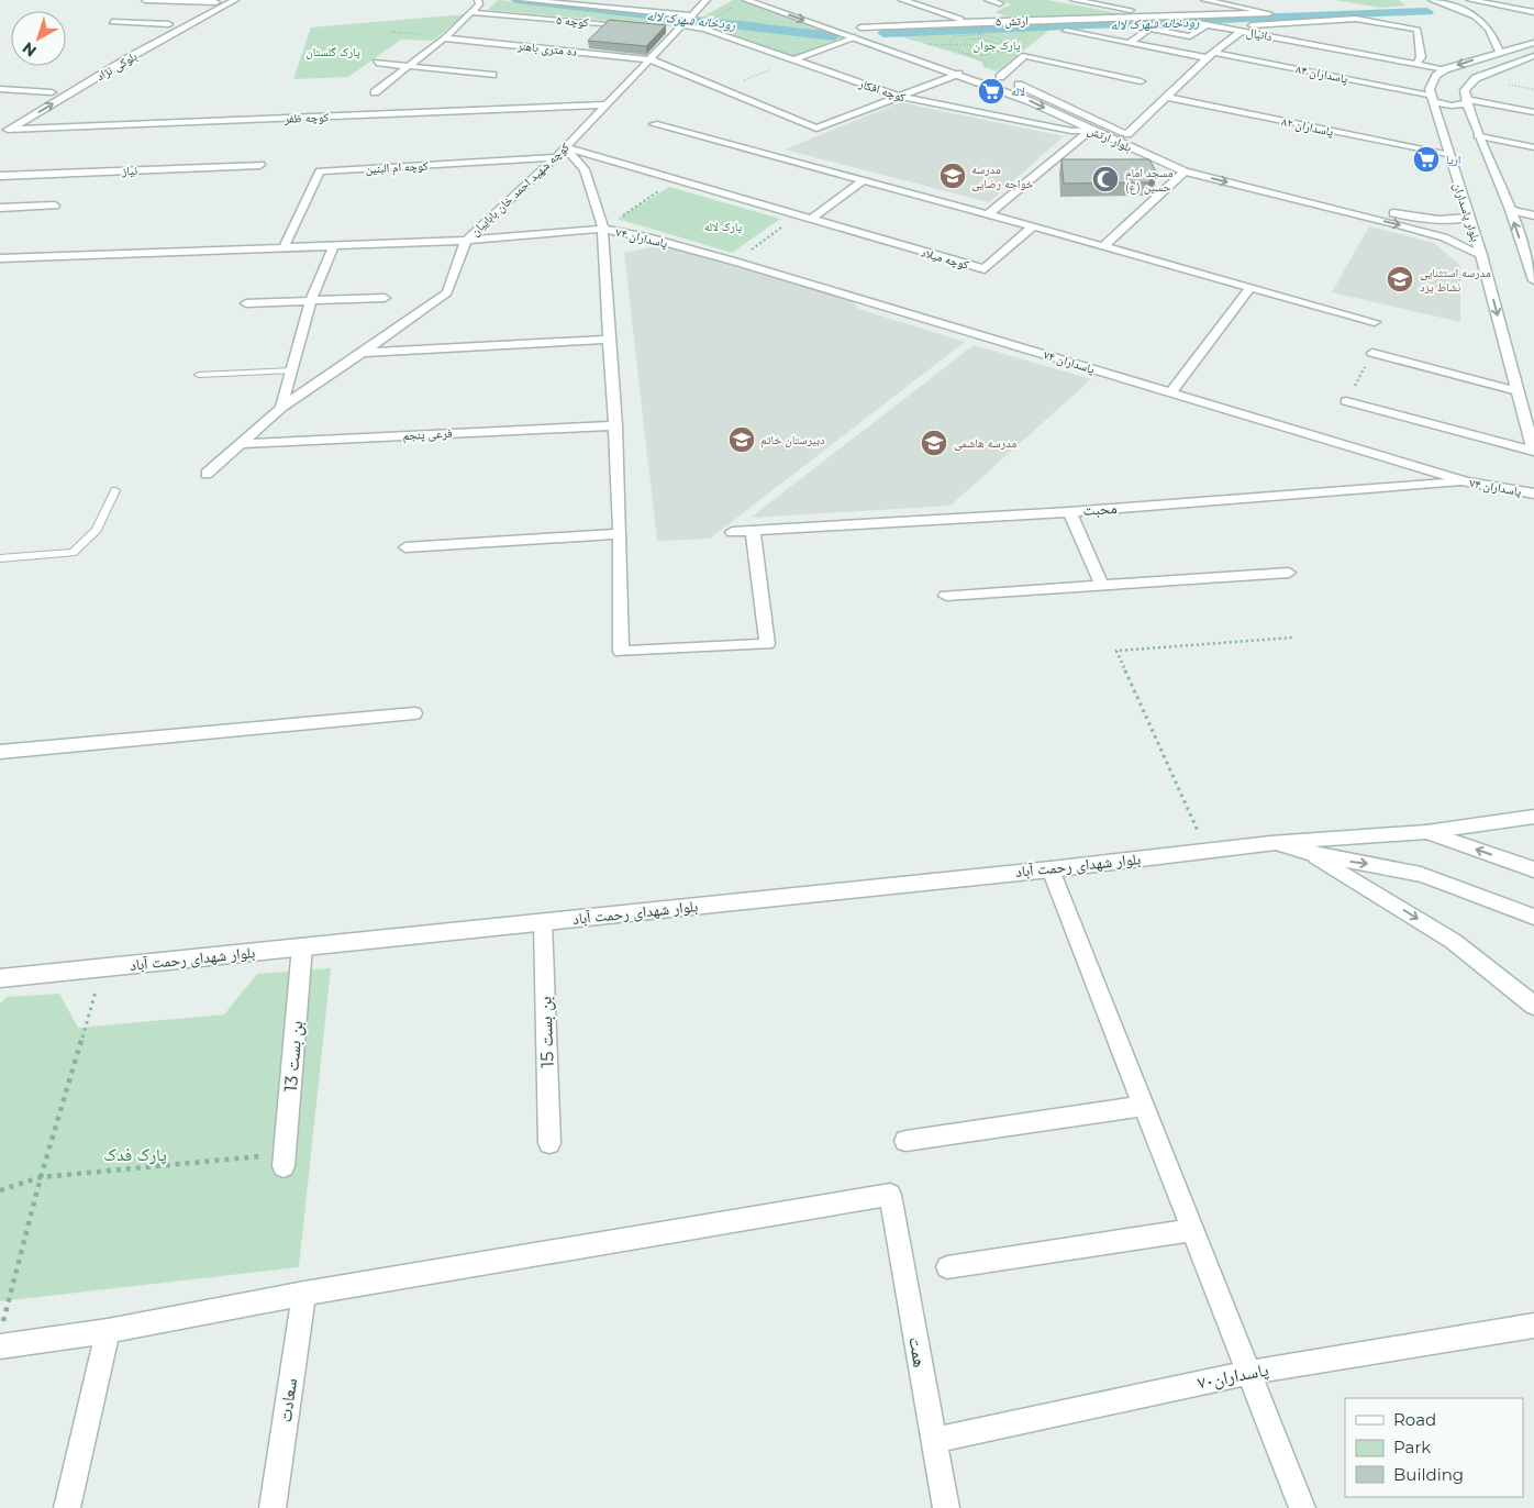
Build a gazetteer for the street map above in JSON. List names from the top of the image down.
{
  "streets": {
    "street": [
      "کوچه ۵",
      "ارتش ۵",
      "دانیال",
      "ده متری باهنر",
      "بلوکی نژاد",
      "پاسداران ۸۴",
      "کوچه افکار",
      "کوچه ظفر",
      "پاسداران ۸۲",
      "بلوار ارتش",
      "کوچه ام البنین",
      "نیاز",
      "کوچه شهید احمد خان باباییان",
      "بلوار پاسداران",
      "پاسداران ۷۴",
      "کوچه میلاد",
      "فرعی پنجم",
      "محبت",
      "بلوار شهدای رحمت آباد",
      "بن بست 15",
      "بن بست 13",
      "همت",
      "پاسداران۷۰",
      "سعادت"
    ]
  },
  "crossings": [
    ["ارتش ۵", "دانیال"],
    ["ده متری باهنر", "کوچه افکار"],
    ["ده متری باهنر", "کوچه شهید احمد خان باباییان"],
    ["بلوکی نژاد", "کوچه ظفر"],
    ["پاسداران ۸۴", "بلوار پاسداران"],
    ["کوچه افکار", "بلوار ارتش"],
    ["کوچه افکار", "کوچه شهید احمد خان باباییان"],
    ["کوچه ظفر", "کوچه شهید احمد خان باباییان"],
    ["پاسداران ۸۲", "بلوار پاسداران"],
    ["بلوار ارتش", "بلوار پاسداران"],
    ["کوچه ام البنین", "کوچه شهید احمد خان باباییان"],
    ["کوچه ام البنین", "پاسداران ۷۴"],
    ["کوچه شهید احمد خان باباییان", "پاسداران ۷۴"],
    ["کوچه شهید احمد خان باباییان", "کوچه میلاد"],
    ["کوچه شهید احمد خان باباییان", "فرعی پنجم"],
    ["پاسداران ۷۴", "محبت"],
    ["بلوار شهدای رحمت آباد", "بن بست 15"],
    ["بلوار شهدای رحمت آباد", "بن بست 13"],
    ["همت", "پاسداران۷۰"],
    ["همت", "سعادت"]
  ],
  "one_way": ["بلوار پاسداران"],
  "water": ["رودخانه شهرک لاله"],
  "parks": [
    "پارک جوان",
    "پارک گلستان",
    "پارک لاله",
    "پارک فدک"
  ],
  "places": {
    "supermarket": ["لاله", "اریا"],
    "school or university": [
      "مدرسه خواجه رضایی",
      "مدرسه استثنایی نشاط یزد",
      "دبیرستان خاتم",
      "مدرسه هاشمی"
    ],
    "mosque": ["مسجد امام حسین (ع)"]
  },
  "legend": ["Road", "Park", "Building"],
  "north": "bottom left"
}
